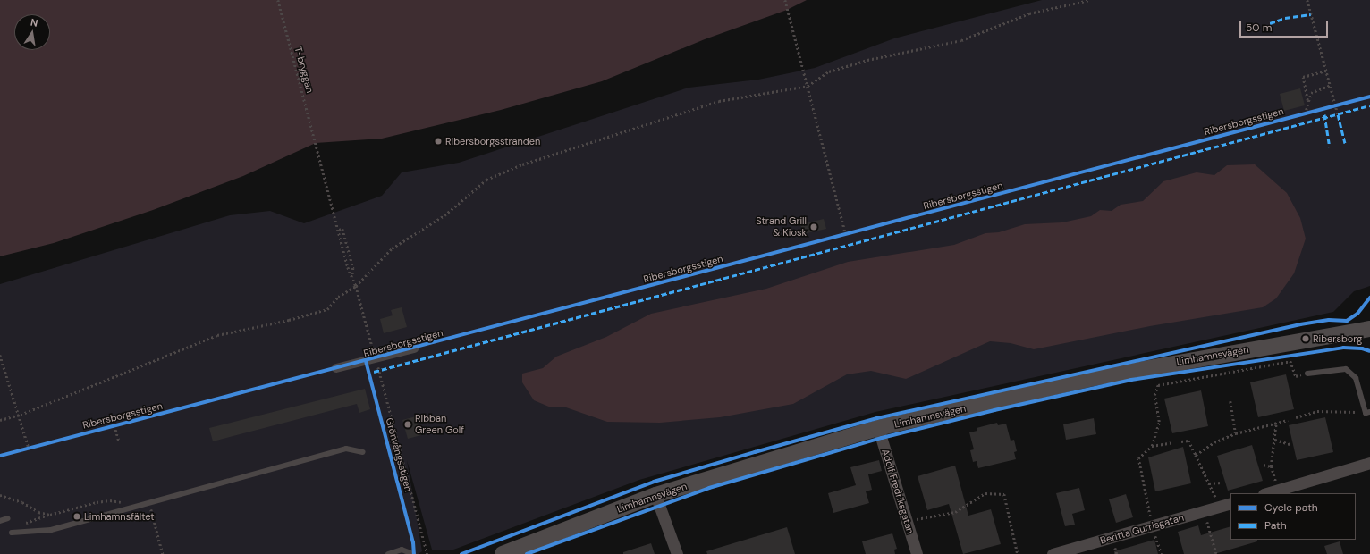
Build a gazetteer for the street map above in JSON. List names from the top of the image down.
{
  "streets": {
    "main road": ["Limhamnsvägen"],
    "street": ["Ribersborgsstigen", "Adolf Fredriksgatan", "Beritta Gurrisgatan"],
    "path": ["T-bryggan"],
    "cycle path": ["Grönvångsstigen"]
  },
  "crossings": [
    ["T-bryggan", "Grönvångsstigen"],
    ["Ribersborgsstigen", "Grönvångsstigen"],
    ["Limhamnsvägen", "Adolf Fredriksgatan"]
  ],
  "places": [
    "Ribersborgsstranden",
    "Strand Grill & Kiosk",
    "Ribersborg",
    "Ribban Green Golf",
    "Limhamnsfältet"
  ],
  "legend": ["Cycle path", "Path"],
  "scale_bar": "50 m",
  "north": "top"
}
